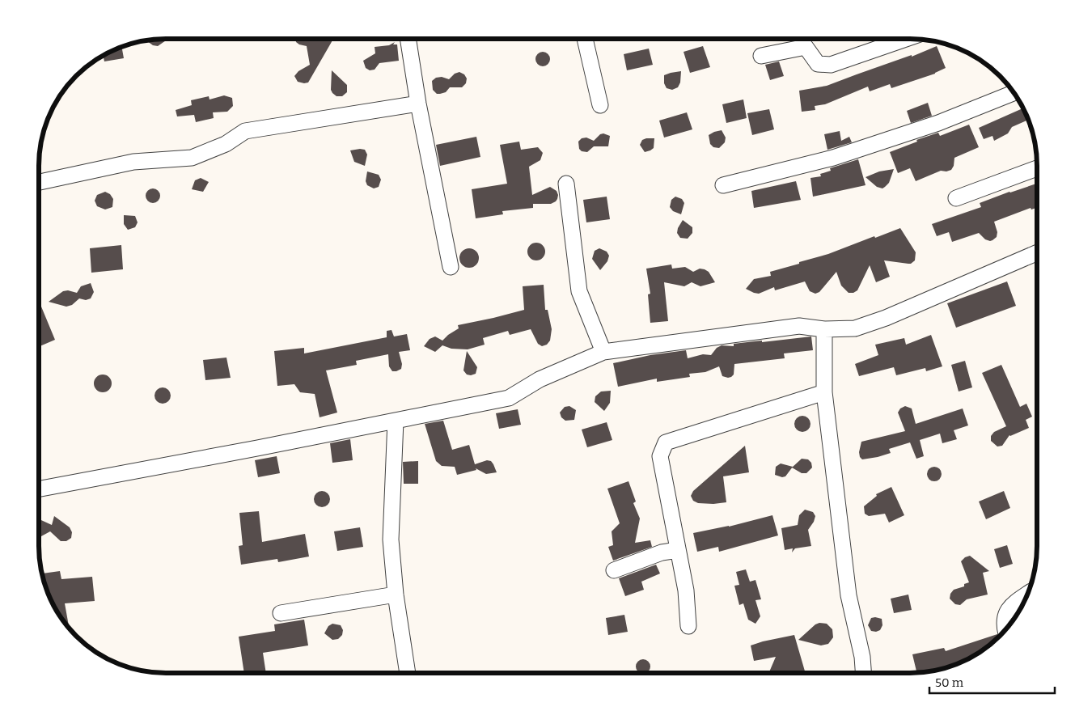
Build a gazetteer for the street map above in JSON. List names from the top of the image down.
{
  "scale_bar": "50 m"
}
